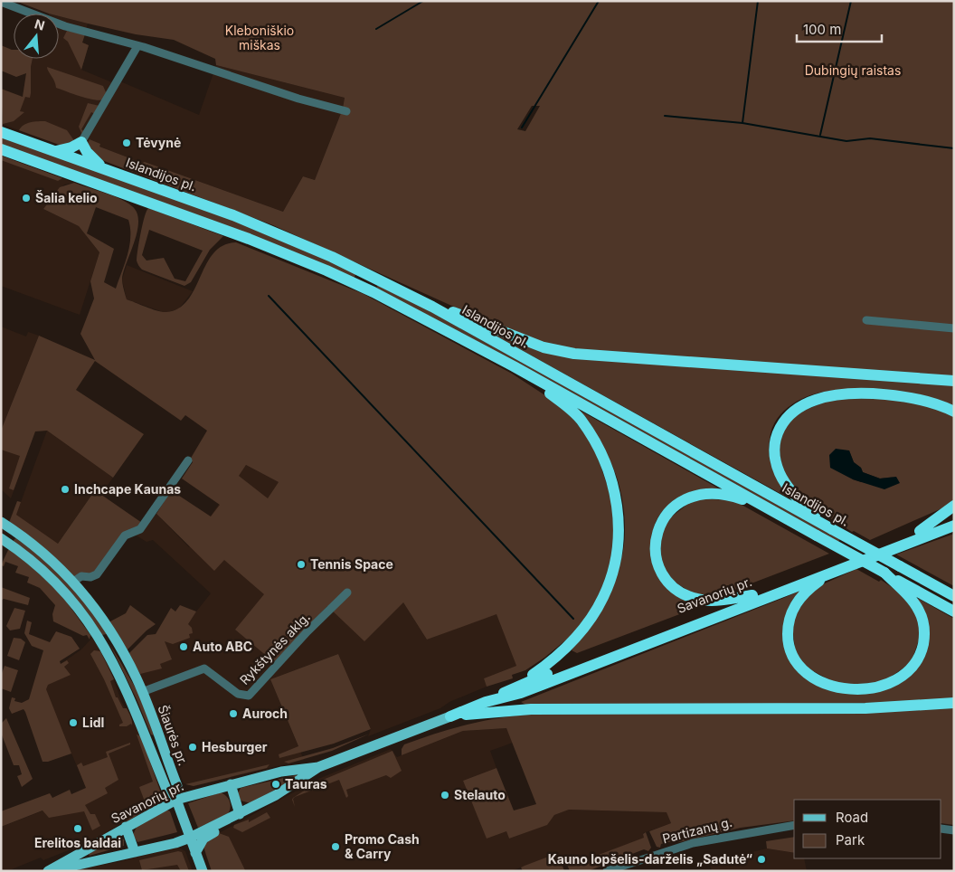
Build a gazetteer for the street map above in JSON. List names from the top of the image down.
{
  "streets": {
    "highway": ["Islandijos pl.", "Savanorių pr."],
    "main road": ["Šiaurės pr."],
    "street": ["Rykštynės aklg.", "Partizanų g."]
  },
  "crossings": [
    ["Savanorių pr.", "Šiaurės pr."],
    ["Rykštynės aklg.", "Šiaurės pr."]
  ],
  "parks": ["Kleboniškio miškas", "Dubingių raistas"],
  "places": [
    "Tėvynė",
    "Šalia kelio",
    "Inchcape Kaunas",
    "Tennis Space",
    "Auto ABC",
    "Auroch",
    "Lidl",
    "Hesburger",
    "Tauras",
    "Stelauto",
    "Erelitos baldai",
    "Promo Cash & Carry",
    "Kauno lopšelis-darželis „Sadutė“"
  ],
  "legend": ["Road", "Park"],
  "scale_bar": "100 m",
  "north": "top"
}
